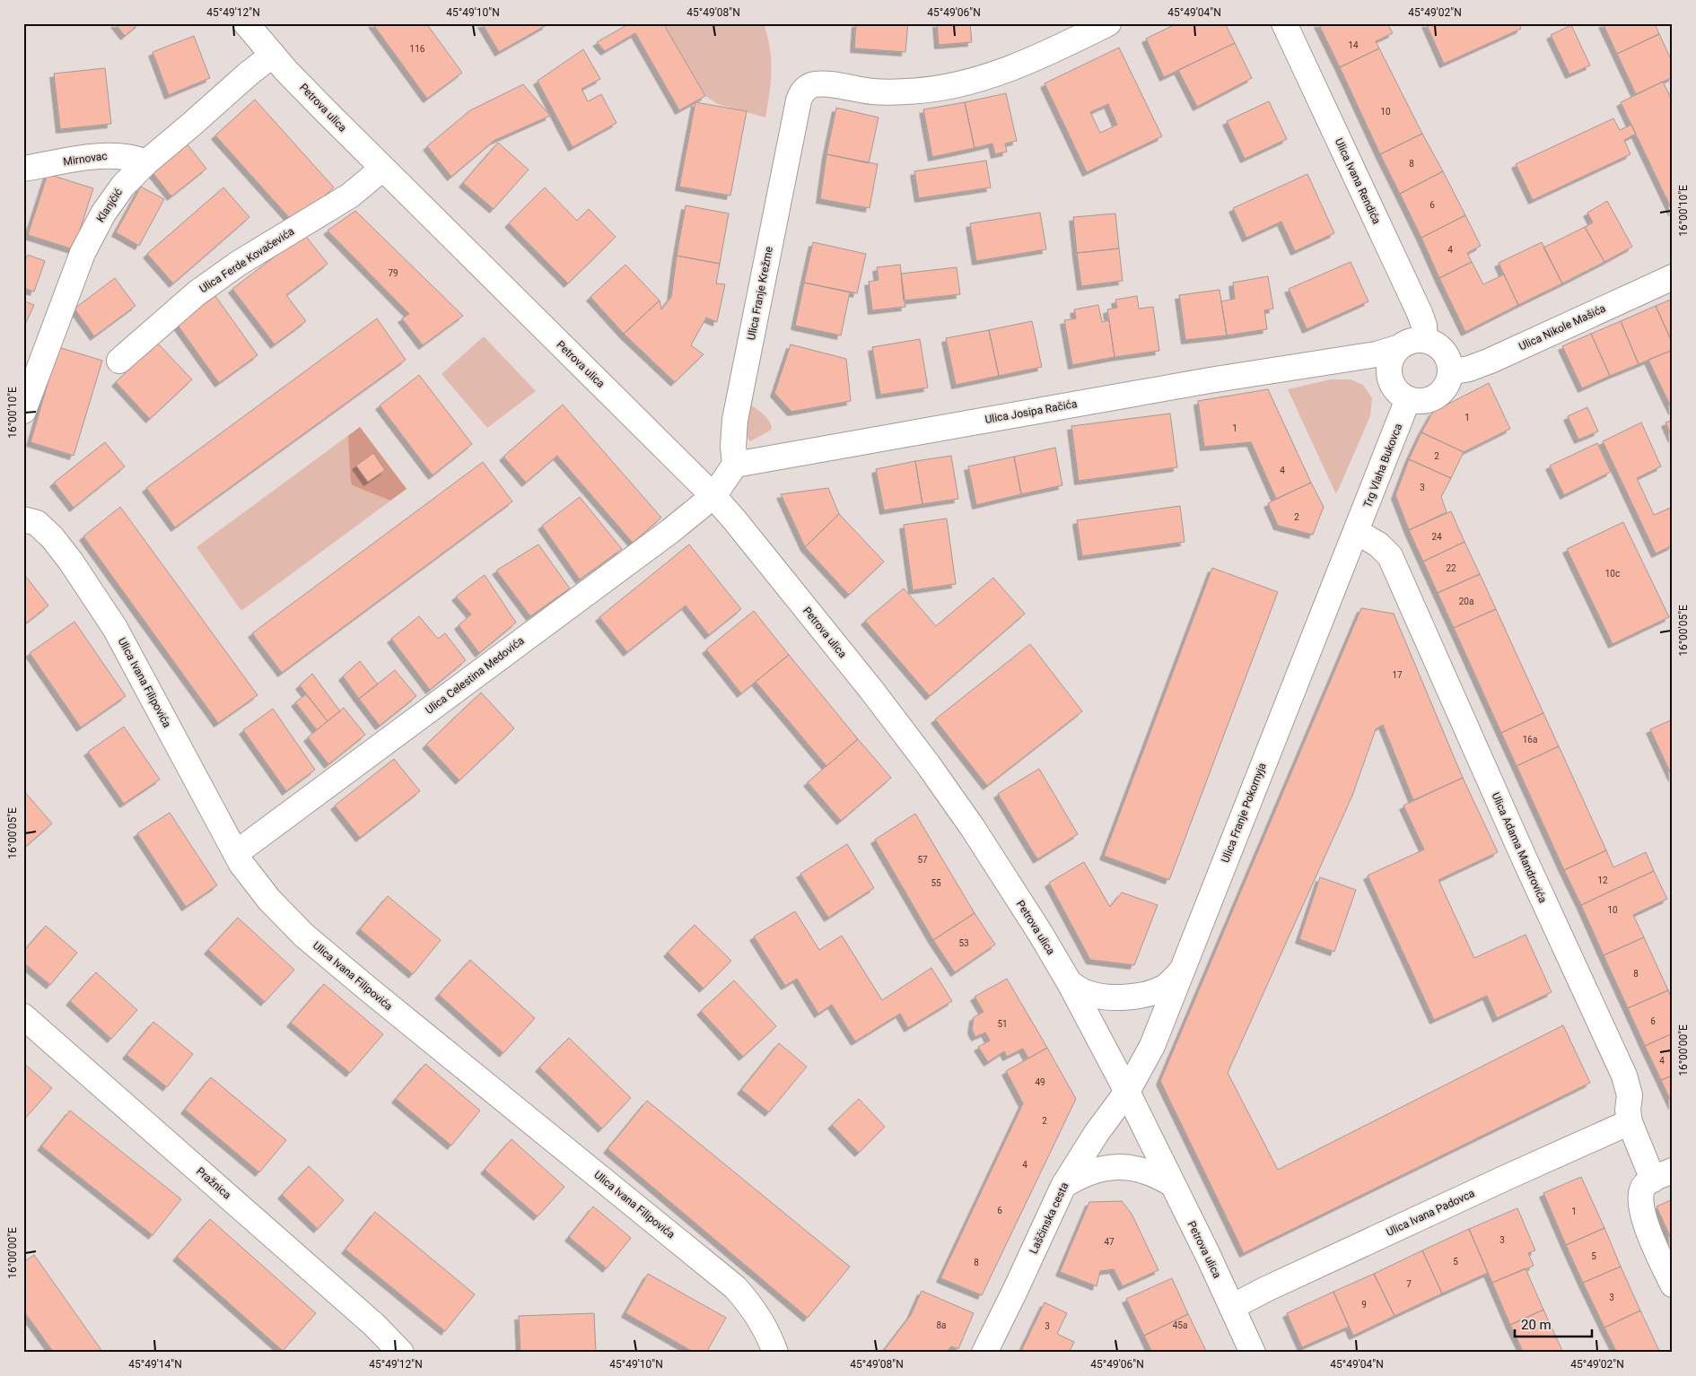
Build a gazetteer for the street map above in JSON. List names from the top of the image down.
{
  "streets": {
    "street": [
      "Petrova ulica",
      "Mirnovac",
      "Ulica Ivana Rendića",
      "Klanjčić",
      "Ulica Ferde Kovačevića",
      "Ulica Franje Krežme",
      "Ulica Nikole Mašića",
      "Ulica Josipa Račića",
      "Trg Vlaha Bukovca",
      "Ulica Celestina Medovića",
      "Ulica Ivana Filipovića",
      "Ulica Franje Pokornyja",
      "Ulica Adama Mandrovića",
      "Pražnica",
      "Ulica Ivana Padovca",
      "Laščinska cesta"
    ]
  },
  "crossings": [
    ["Petrova ulica", "Klanjčić"],
    ["Petrova ulica", "Ulica Ferde Kovačevića"],
    ["Petrova ulica", "Ulica Celestina Medovića"],
    ["Petrova ulica", "Ulica Franje Pokornyja"],
    ["Petrova ulica", "Ulica Ivana Padovca"],
    ["Petrova ulica", "Laščinska cesta"],
    ["Mirnovac", "Klanjčić"],
    ["Ulica Ivana Rendića", "Ulica Nikole Mašića"],
    ["Ulica Ivana Rendića", "Ulica Josipa Račića"],
    ["Ulica Ivana Rendića", "Trg Vlaha Bukovca"],
    ["Ulica Franje Krežme", "Ulica Josipa Račića"],
    ["Ulica Nikole Mašića", "Ulica Josipa Račića"],
    ["Ulica Nikole Mašića", "Trg Vlaha Bukovca"],
    ["Ulica Josipa Račića", "Trg Vlaha Bukovca"],
    ["Trg Vlaha Bukovca", "Ulica Franje Pokornyja"],
    ["Trg Vlaha Bukovca", "Ulica Adama Mandrovića"],
    ["Ulica Celestina Medovića", "Ulica Ivana Filipovića"],
    ["Ulica Franje Pokornyja", "Ulica Adama Mandrovića"],
    ["Ulica Franje Pokornyja", "Laščinska cesta"],
    ["Ulica Adama Mandrovića", "Ulica Ivana Padovca"]
  ],
  "house_numbers": [
    "14",
    "116",
    "10",
    "8",
    "6",
    "4",
    "79",
    "1",
    "1",
    "2",
    "4",
    "3",
    "2",
    "24",
    "22",
    "10c",
    "20a",
    "17",
    "16a",
    "57",
    "12",
    "55",
    "10",
    "53",
    "8",
    "6",
    "51",
    "4",
    "49",
    "2",
    "4",
    "6",
    "1",
    "3",
    "47",
    "5",
    "5",
    "8",
    "7",
    "3",
    "9",
    "8a",
    "45a",
    "3"
  ],
  "scale_bar": "20 m",
  "coordinates": [
    "45°49'12\"N",
    "45°49'10\"N",
    "45°49'08\"N",
    "45°49'06\"N",
    "45°49'04\"N",
    "45°49'02\"N",
    "16°00'10\"E",
    "16°00'05\"E",
    "16°00'00\"E",
    "45°49'14\"N"
  ]
}
